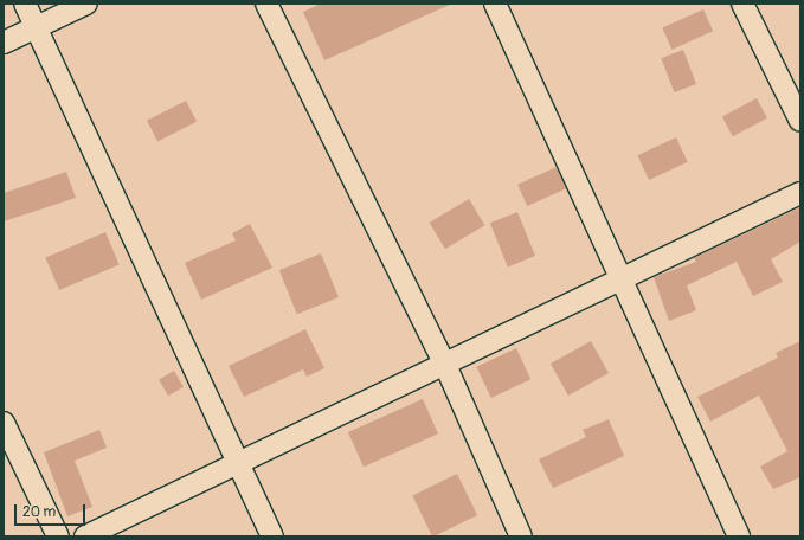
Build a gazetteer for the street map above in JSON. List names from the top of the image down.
{
  "scale_bar": "20 m"
}
